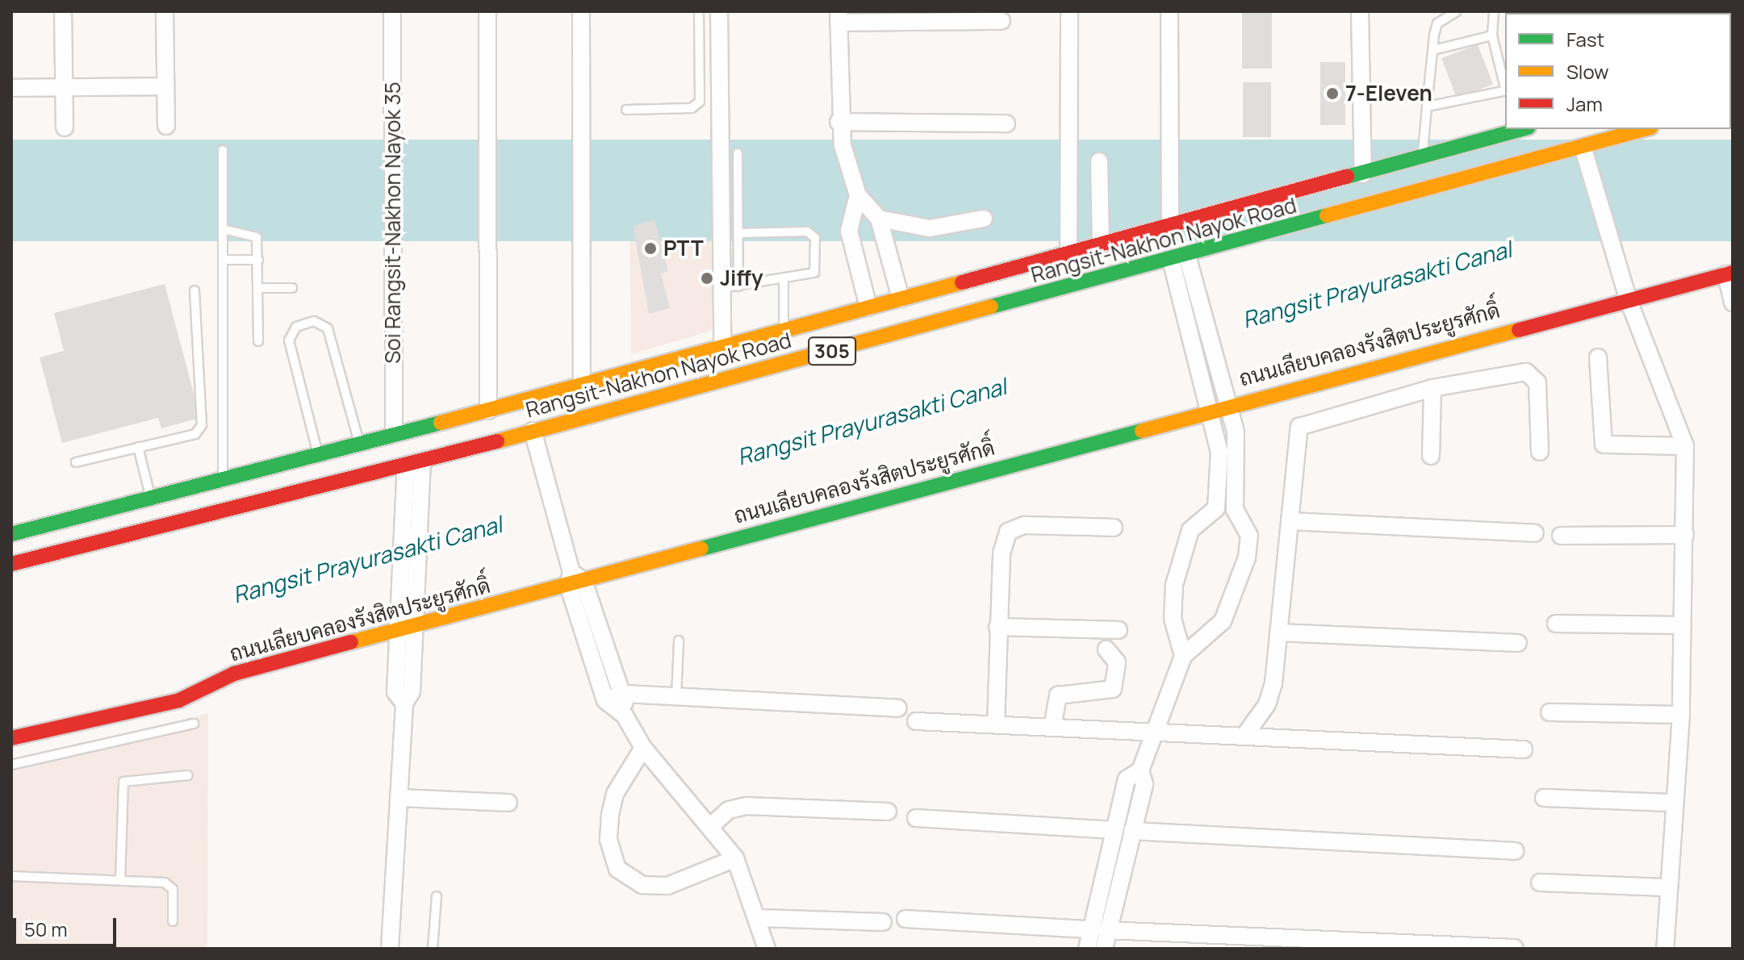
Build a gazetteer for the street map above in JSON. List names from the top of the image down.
{
  "streets": {
    "main road": ["Rangsit-Nakhon Nayok Road", "ถนนเลียบคลองรังสิตประยูรศักดิ์", "305"],
    "street": ["Soi Rangsit-Nakhon Nayok 35"]
  },
  "crossings": [
    ["Soi Rangsit-Nakhon Nayok 35", "Rangsit-Nakhon Nayok Road"]
  ],
  "water": ["Rangsit Prayurasakti Canal"],
  "places": ["7-Eleven", "PTT", "Jiffy"],
  "legend": ["Fast", "Slow", "Jam"],
  "scale_bar": "50 m"
}
